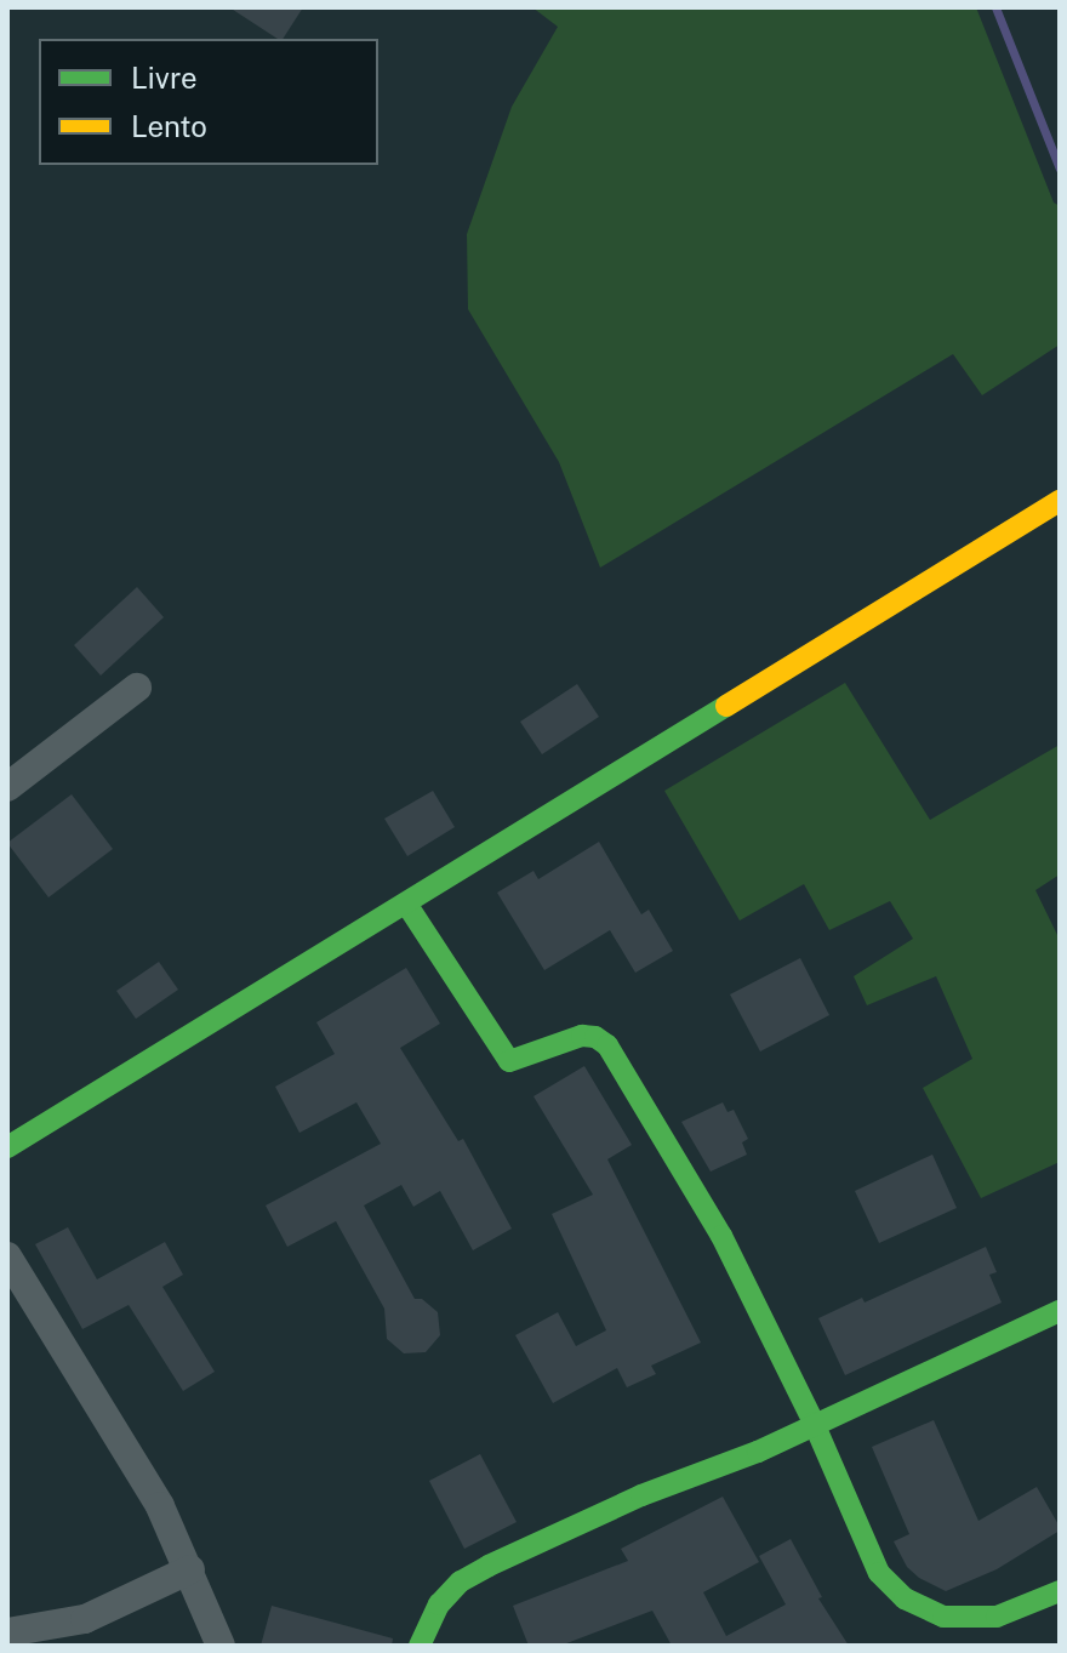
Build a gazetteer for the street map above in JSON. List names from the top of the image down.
{
  "legend": ["Livre", "Lento"]
}
